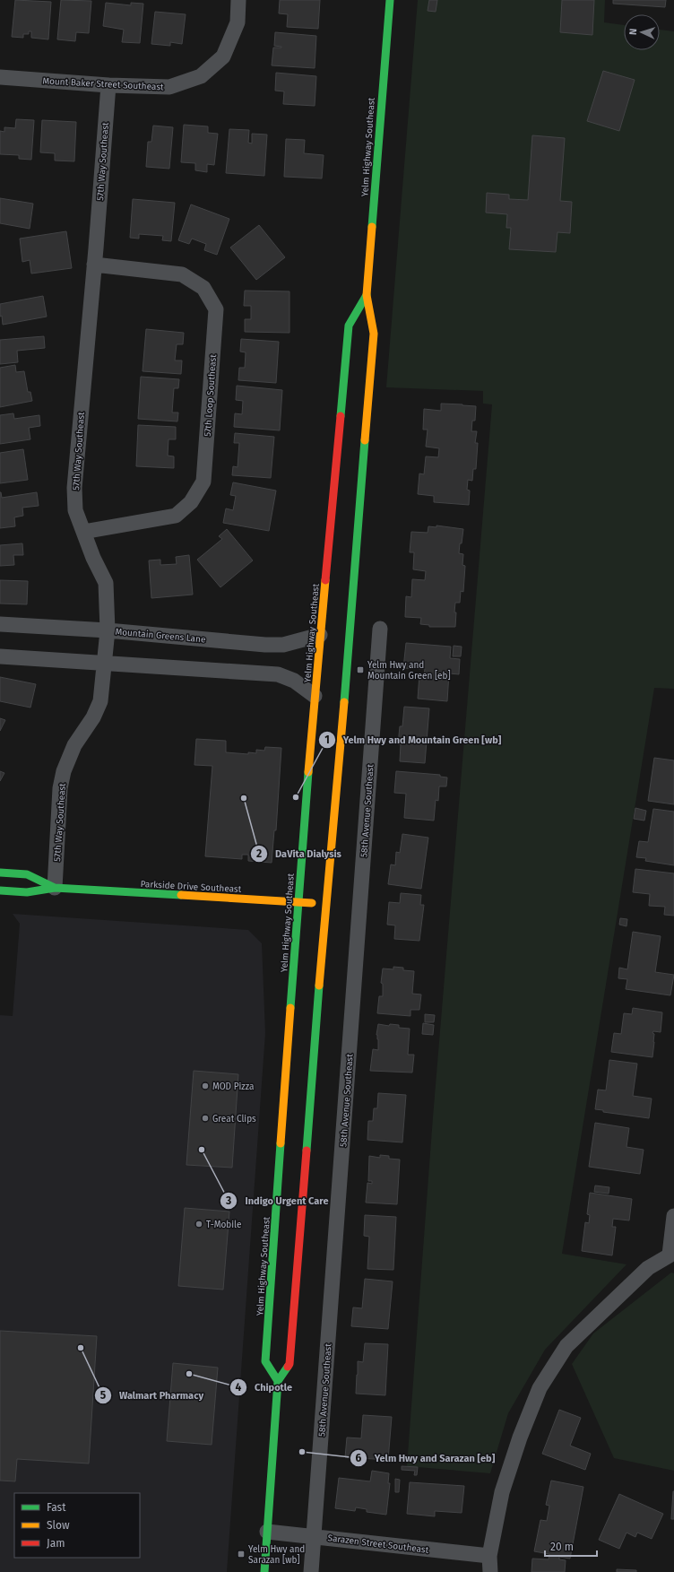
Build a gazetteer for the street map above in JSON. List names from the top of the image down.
{
  "streets": {
    "main road": ["Yelm Highway Southeast", "Parkside Drive Southeast"],
    "street": [
      "Mount Baker Street Southeast",
      "57th Way Southeast",
      "57th Loop Southeast",
      "Mountain Greens Lane",
      "58th Avenue Southeast",
      "Sarazen Street Southeast"
    ]
  },
  "crossings": [
    ["Mount Baker Street Southeast", "57th Way Southeast"],
    ["Yelm Highway Southeast", "Mountain Greens Lane"],
    ["Yelm Highway Southeast", "Parkside Drive Southeast"],
    ["57th Way Southeast", "57th Loop Southeast"],
    ["57th Way Southeast", "Mountain Greens Lane"],
    ["57th Way Southeast", "Parkside Drive Southeast"],
    ["58th Avenue Southeast", "Sarazen Street Southeast"]
  ],
  "places": {
    "transit": ["Yelm Hwy and Mountain Green [eb]", "Yelm Hwy and Sarazan [wb]"],
    "other": [
      "Yelm Hwy and Mountain Green [wb]",
      "DaVita Dialysis",
      "MOD Pizza",
      "Great Clips",
      "Indigo Urgent Care",
      "T-Mobile",
      "Walmart Pharmacy",
      "Chipotle",
      "Yelm Hwy and Sarazan [eb]"
    ]
  },
  "legend": ["Fast", "Slow", "Jam"],
  "scale_bar": "20 m",
  "north": "left"
}
